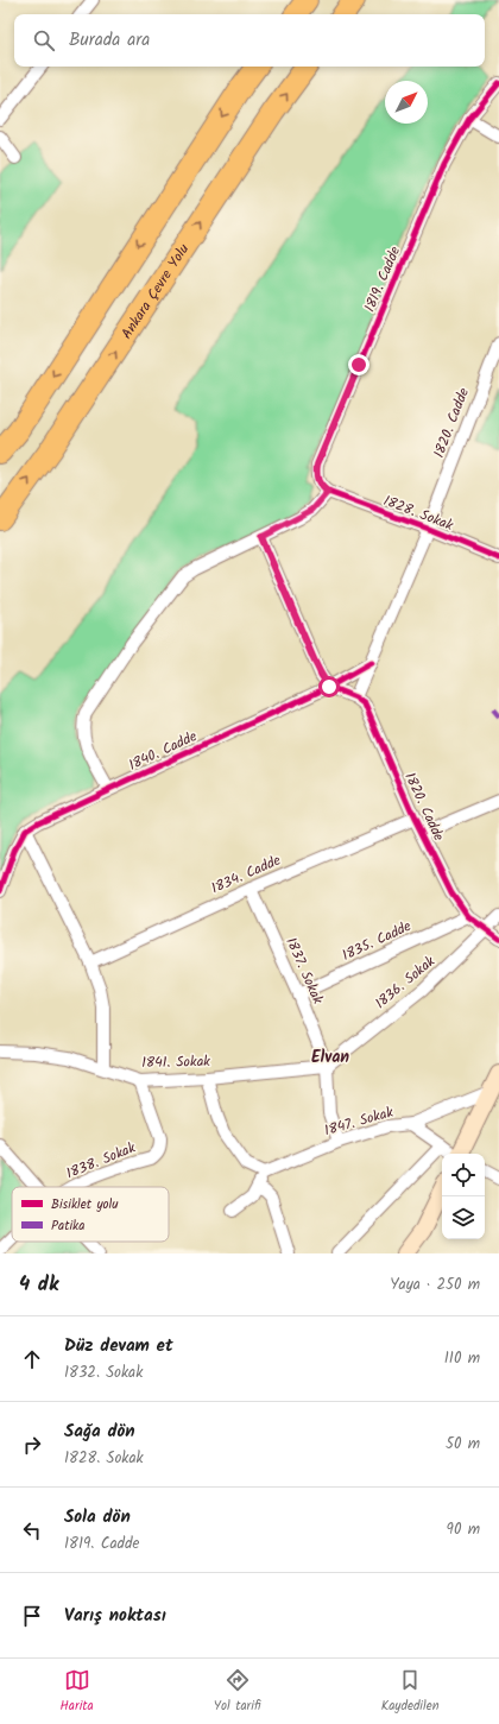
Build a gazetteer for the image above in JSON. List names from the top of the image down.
{
  "streets": {
    "highway": ["Ankara Çevre Yolu"],
    "street": [
      "1819. Cadde",
      "1820. Cadde",
      "1828. Sokak",
      "1840. Cadde",
      "1834. Cadde",
      "1835. Cadde",
      "1837. Sokak",
      "1836. Sokak",
      "1841. Sokak",
      "1847. Sokak",
      "1838. Sokak"
    ]
  },
  "crossings": [
    ["1819. Cadde", "1828. Sokak"],
    ["1820. Cadde", "1828. Sokak"],
    ["1820. Cadde", "1840. Cadde"],
    ["1820. Cadde", "1834. Cadde"],
    ["1820. Cadde", "1835. Cadde"],
    ["1820. Cadde", "1836. Sokak"],
    ["1834. Cadde", "1837. Sokak"],
    ["1835. Cadde", "1837. Sokak"],
    ["1837. Sokak", "1836. Sokak"],
    ["1837. Sokak", "1841. Sokak"],
    ["1837. Sokak", "1847. Sokak"],
    ["1836. Sokak", "1841. Sokak"],
    ["1841. Sokak", "1838. Sokak"]
  ],
  "districts": ["Elvan"],
  "legend": ["Bisiklet yolu", "Patika"],
  "north": "top right",
  "page": {
    "search": "Burada ara",
    "heading": ["4 dk", "Yaya · 250 m"],
    "list": [
      ["Düz devam et", "1832. Sokak", "110 m"],
      ["Sağa dön", "1828. Sokak", "50 m"],
      ["Sola dön", "1819. Cadde", "90 m"],
      "Varış noktası"
    ],
    "nav": ["Harita", "Yol tarifi", "Kaydedilen"]
  }
}
